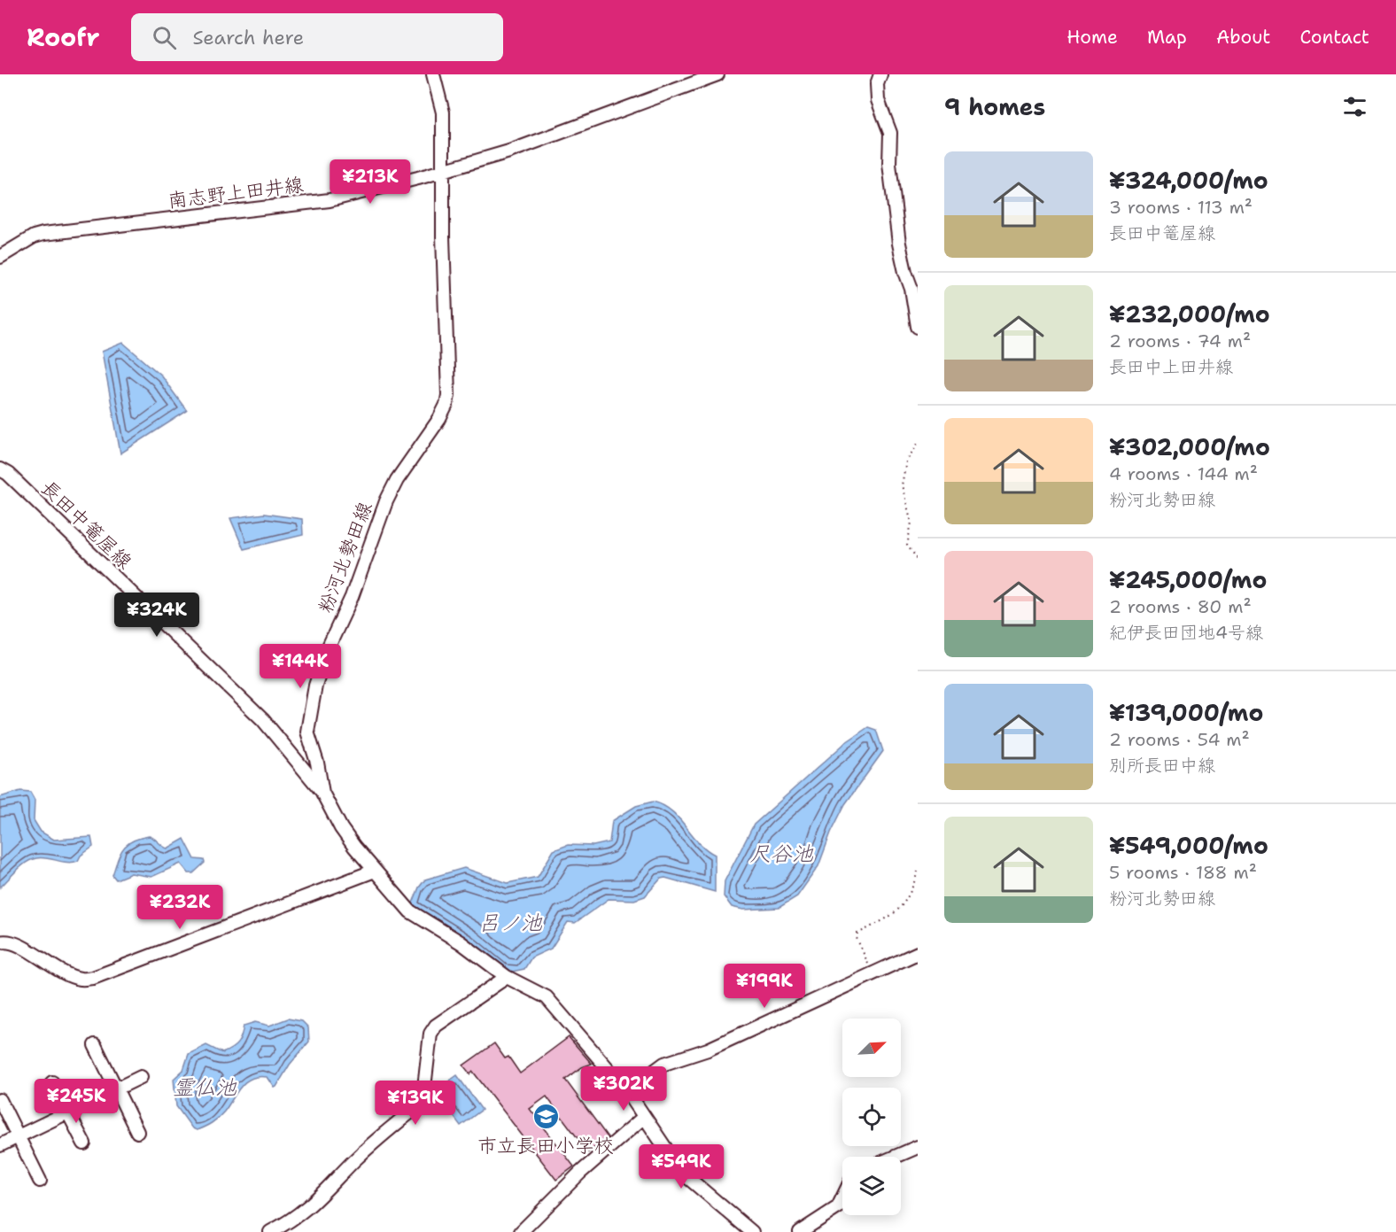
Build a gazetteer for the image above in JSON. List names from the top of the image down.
{
  "streets": {
    "street": ["南志野上田井線", "長田中篭屋線", "粉河北勢田線"]
  },
  "crossings": [
    ["南志野上田井線", "粉河北勢田線"],
    ["長田中篭屋線", "粉河北勢田線"]
  ],
  "water": ["尺谷池", "呂ノ池", "霊仏池"],
  "places": {
    "school or university": ["市立長田小学校"]
  },
  "north": "top right",
  "page": {
    "header": "Roofr",
    "search": "Search here",
    "nav": [
      "Home",
      "Map",
      "About",
      "Contact"
    ],
    "heading": "9 homes",
    "list": [
      {
        "name": "¥324,000/mo",
        "note": "3 rooms · 113 m² · 長田中篭屋線"
      },
      {
        "name": "¥232,000/mo",
        "note": "2 rooms · 74 m² · 長田中上田井線"
      },
      {
        "name": "¥302,000/mo",
        "note": "4 rooms · 144 m² · 粉河北勢田線"
      },
      {
        "name": "¥245,000/mo",
        "note": "2 rooms · 80 m² · 紀伊長田団地4号線"
      },
      {
        "name": "¥139,000/mo",
        "note": "2 rooms · 54 m² · 別所長田中線"
      },
      {
        "name": "¥549,000/mo",
        "note": "5 rooms · 188 m² · 粉河北勢田線"
      }
    ],
    "price": [
      "¥213K",
      "¥324K",
      "¥144K",
      "¥232K",
      "¥199K",
      "¥302K",
      "¥245K",
      "¥139K",
      "¥549K"
    ]
  }
}
